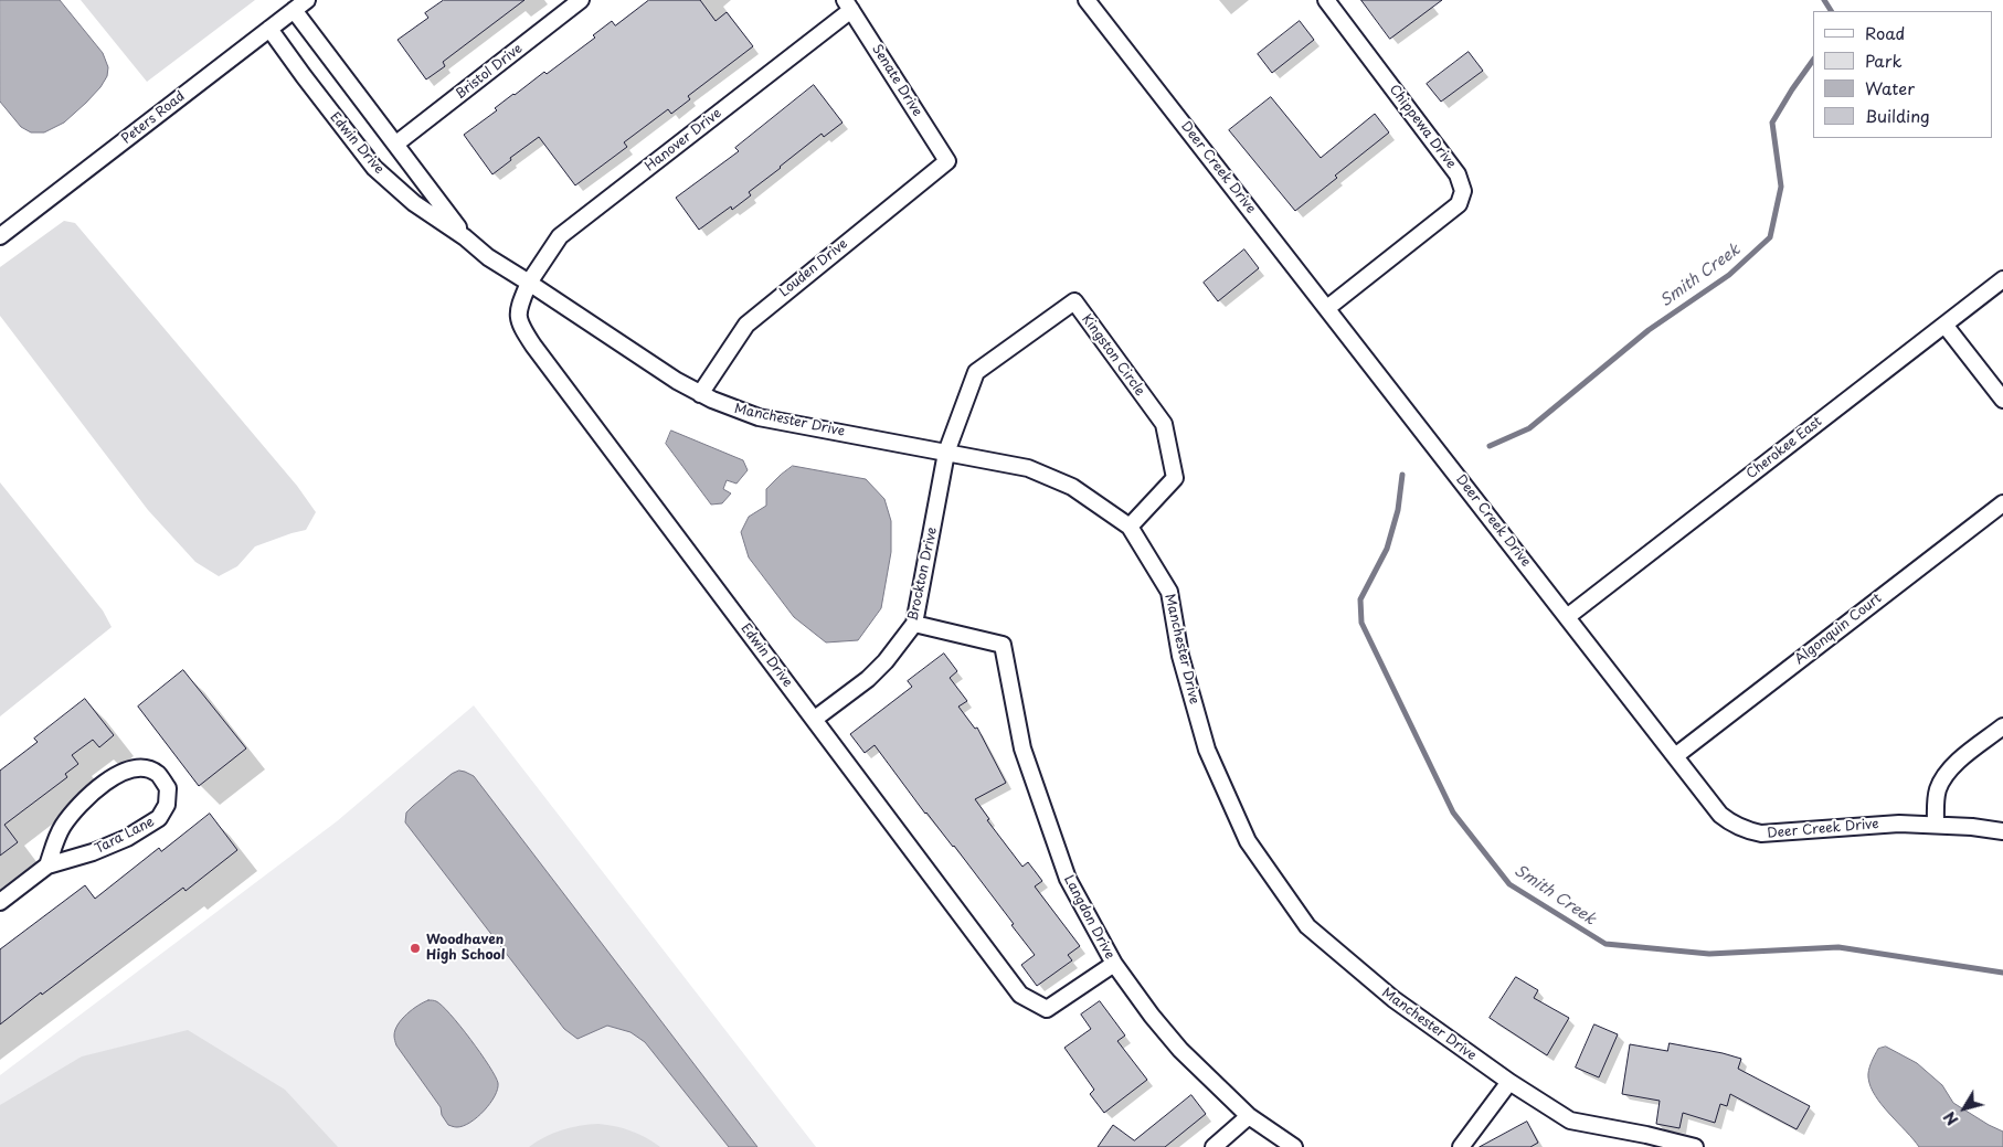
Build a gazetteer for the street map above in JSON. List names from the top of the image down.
{
  "streets": {
    "street": [
      "Bristol Drive",
      "Senate Drive",
      "Peters Road",
      "Chippewa Drive",
      "Hanover Drive",
      "Edwin Drive",
      "Deer Creek Drive",
      "Louden Drive",
      "Kingston Circle",
      "Manchester Drive",
      "Cherokee East",
      "Brockton Drive",
      "Algonquin Court",
      "Tara Lane",
      "Langdon Drive"
    ]
  },
  "crossings": [
    ["Bristol Drive", "Edwin Drive"],
    ["Senate Drive", "Hanover Drive"],
    ["Senate Drive", "Louden Drive"],
    ["Peters Road", "Edwin Drive"],
    ["Chippewa Drive", "Deer Creek Drive"],
    ["Hanover Drive", "Edwin Drive"],
    ["Hanover Drive", "Manchester Drive"],
    ["Edwin Drive", "Manchester Drive"],
    ["Edwin Drive", "Brockton Drive"],
    ["Edwin Drive", "Langdon Drive"],
    ["Deer Creek Drive", "Cherokee East"],
    ["Deer Creek Drive", "Algonquin Court"],
    ["Louden Drive", "Manchester Drive"],
    ["Kingston Circle", "Manchester Drive"],
    ["Kingston Circle", "Brockton Drive"],
    ["Manchester Drive", "Brockton Drive"],
    ["Brockton Drive", "Langdon Drive"]
  ],
  "water": ["Smith Creek"],
  "places": ["Woodhaven High School"],
  "legend": [
    "Road",
    "Park",
    "Water",
    "Building"
  ],
  "north": "bottom left"
}
